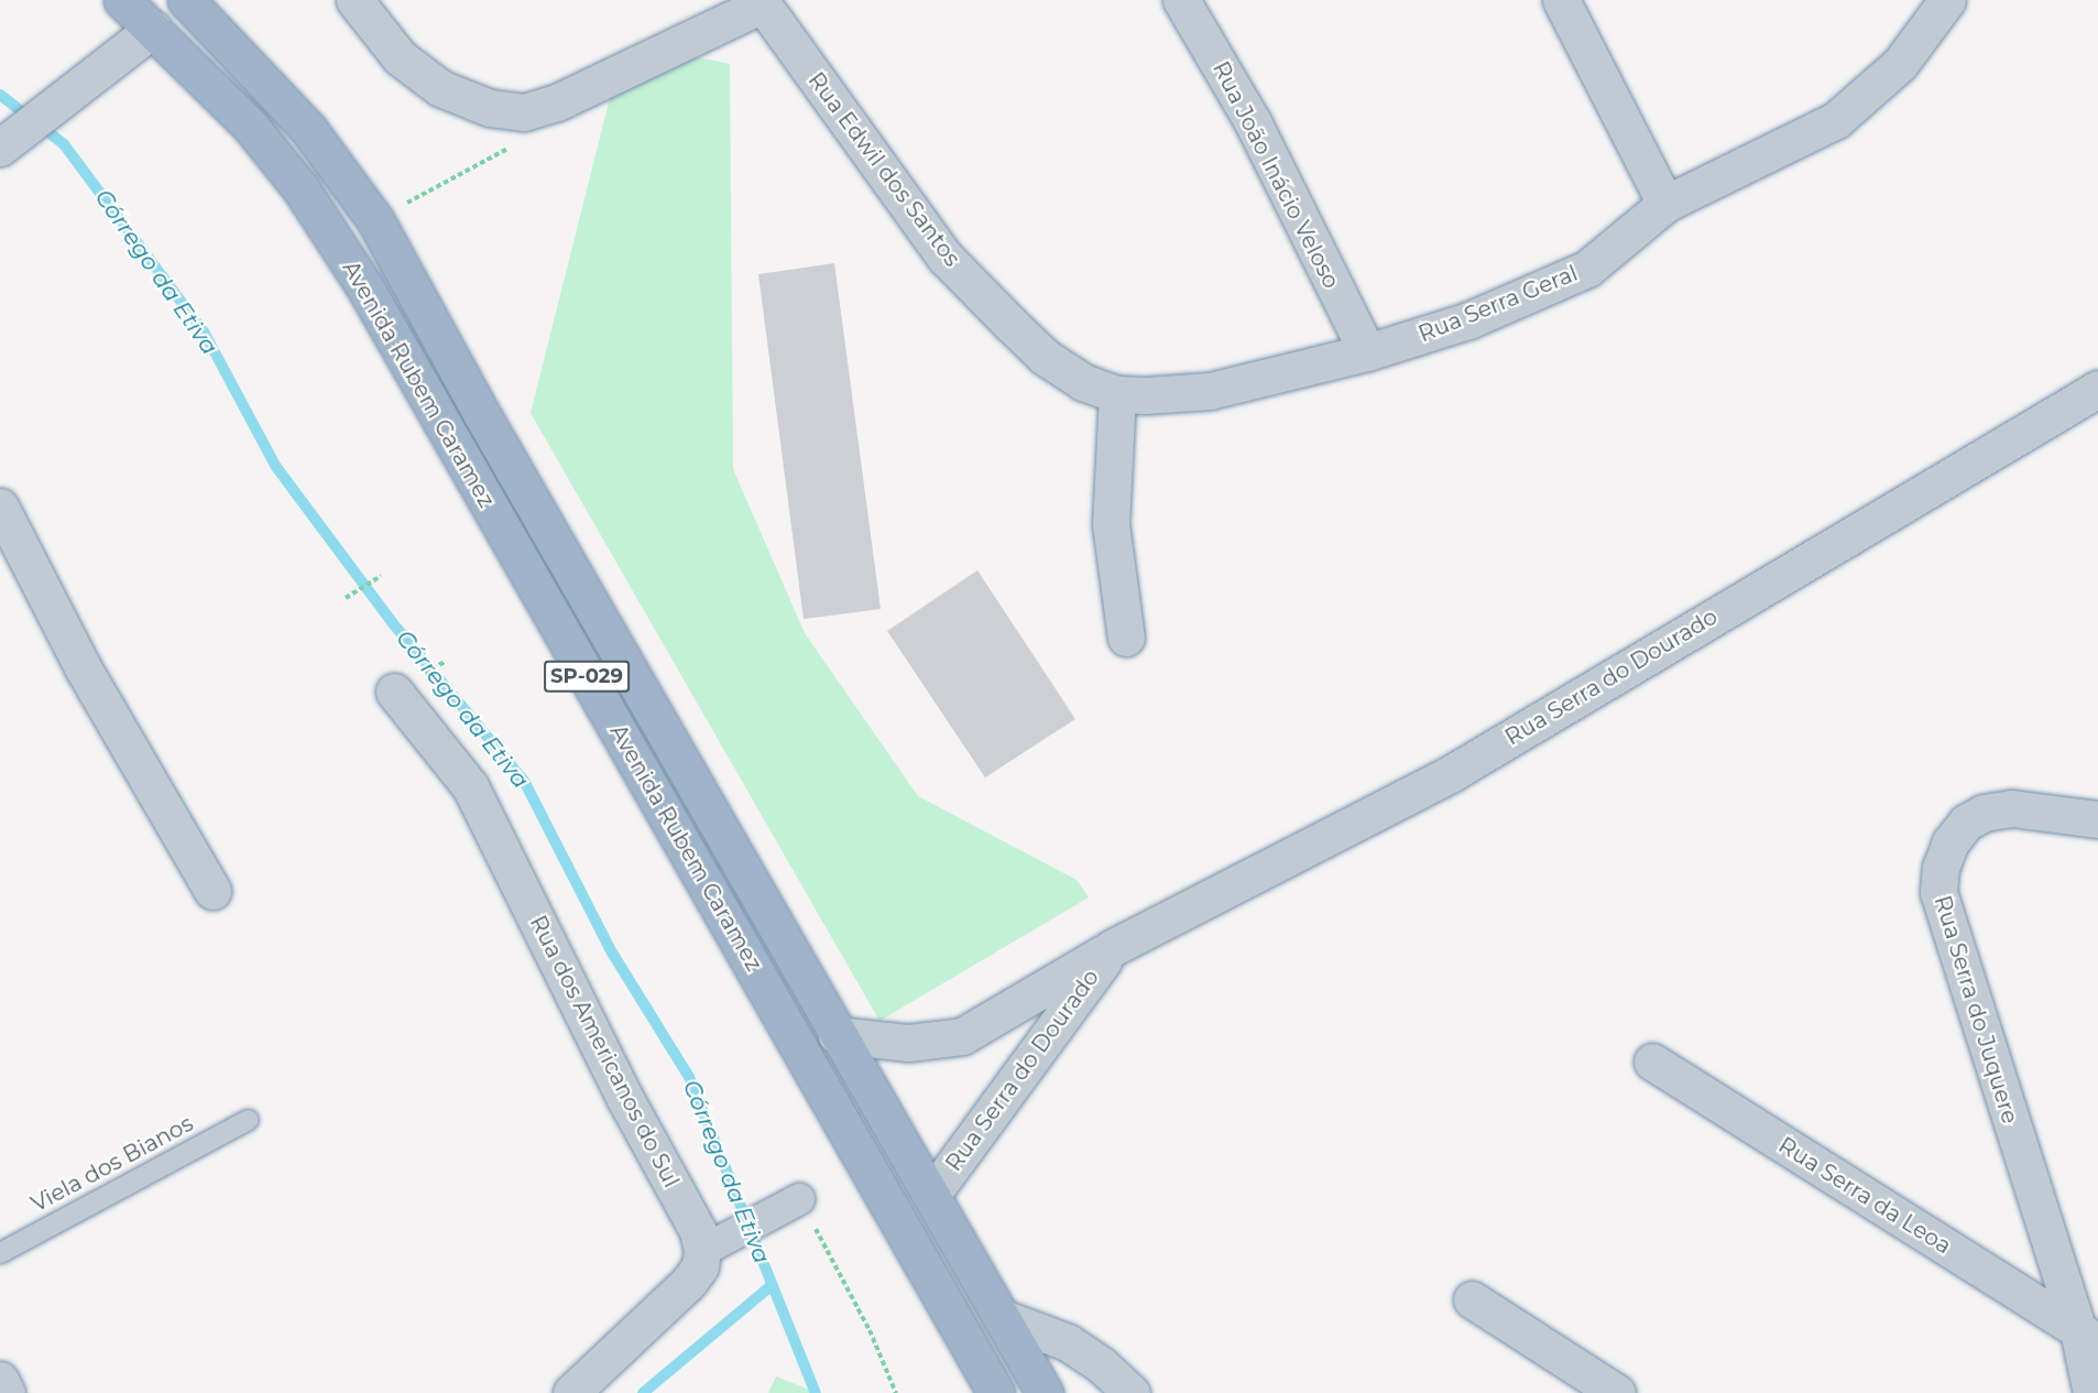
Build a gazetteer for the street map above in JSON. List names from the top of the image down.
{
  "streets": {
    "highway": ["Avenida Rubem Caramez", "SP-029"],
    "street": [
      "Rua Edwil dos Santos",
      "Rua João Inácio Veloso",
      "Rua Serra Geral",
      "Rua Serra do Dourado",
      "Rua Serra do Juquere",
      "Rua dos Americanos do Sul",
      "Rua Serra da Leoa"
    ],
    "lane": ["Viela dos Bianos"]
  },
  "crossings": [
    ["Rua Edwil dos Santos", "Rua Serra Geral"],
    ["Rua João Inácio Veloso", "Rua Serra Geral"],
    ["Avenida Rubem Caramez", "Rua Serra do Dourado"],
    ["Rua Serra do Juquere", "Rua Serra da Leoa"]
  ],
  "water": ["Córrego da Etiva"]
}
